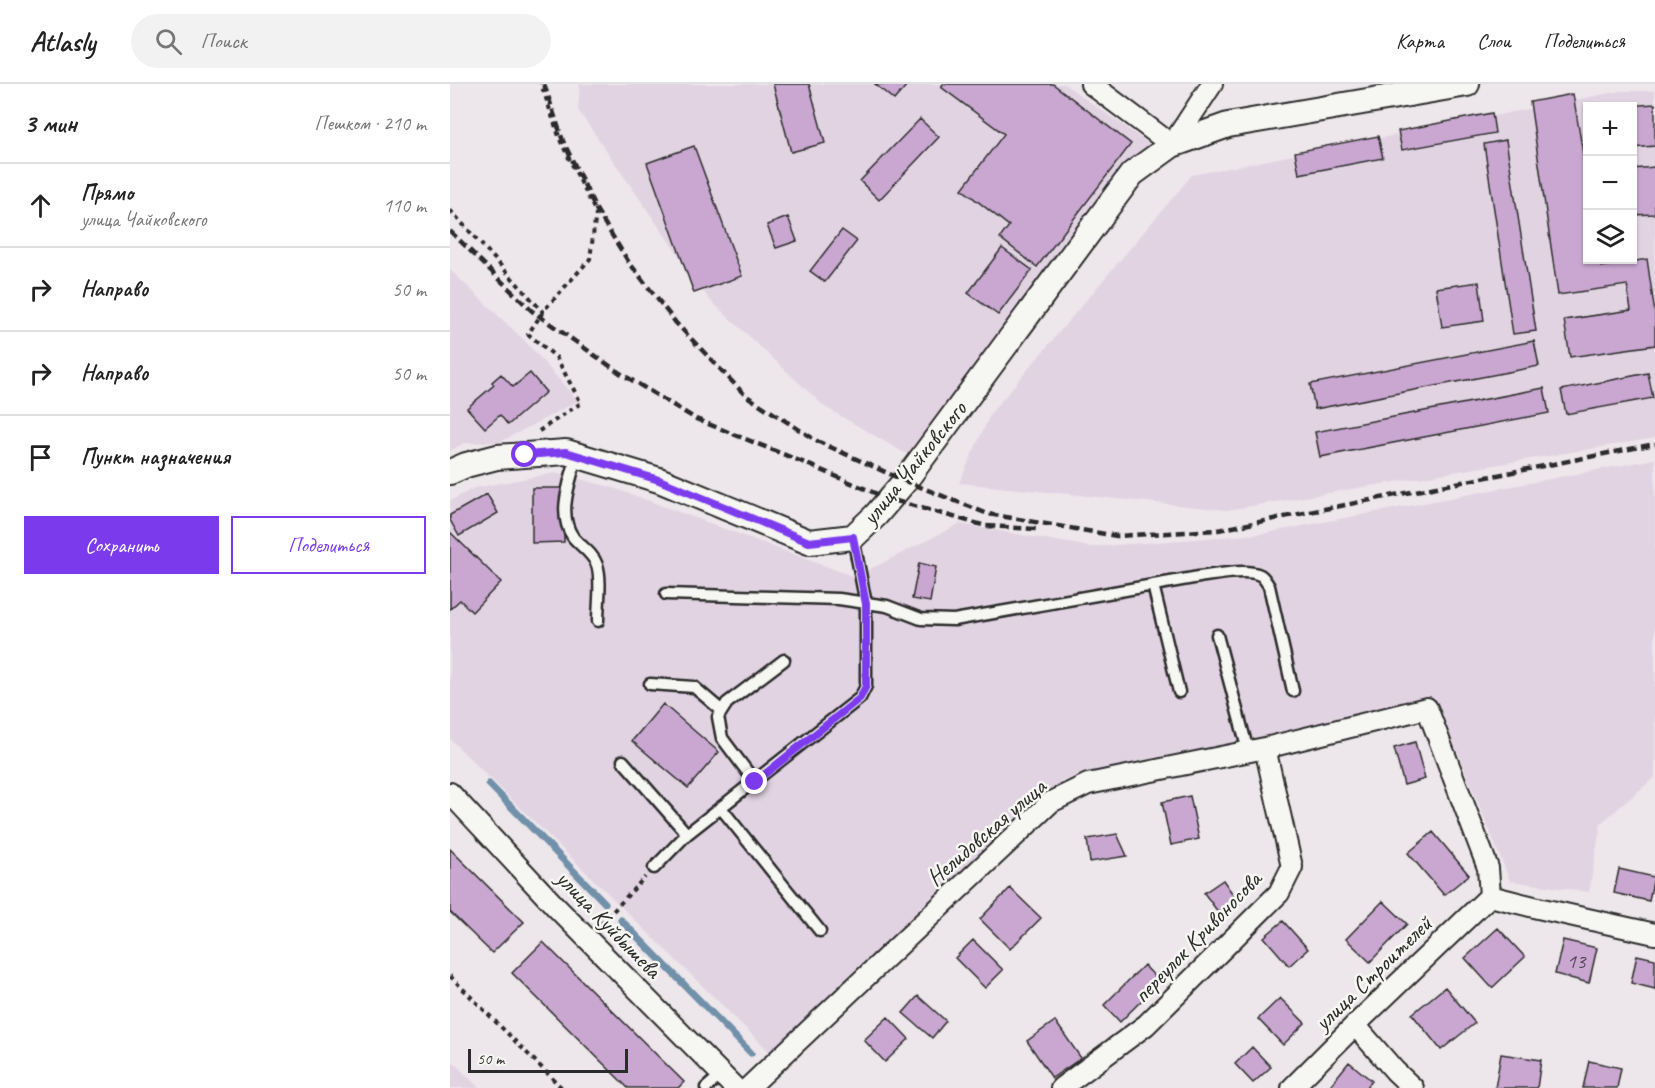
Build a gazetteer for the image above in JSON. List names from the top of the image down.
{
  "streets": {
    "street": [
      "улица Чайковского",
      "Нелидовская улица",
      "улица Куйбышева",
      "переулок Кривоносова",
      "улица Строителей"
    ]
  },
  "crossings": [
    ["Нелидовская улица", "переулок Кривоносова"],
    ["Нелидовская улица", "улица Строителей"]
  ],
  "house_numbers": ["13"],
  "scale_bar": "50 m",
  "page": {
    "header": "Atlasly",
    "search": "Поиск",
    "nav": ["Карта", "Слои", "Поделиться"],
    "heading": ["3 мин", "Пешком · 210 m"],
    "map_buttons": ["+", "−"],
    "list": [
      ["Прямо", "улица Чайковского", "110 m"],
      ["Направо", "50 m"],
      ["Направо", "50 m"],
      "Пункт назначения"
    ],
    "buttons": ["Сохранить", "Поделиться"],
    "scale": "50 m"
  }
}
